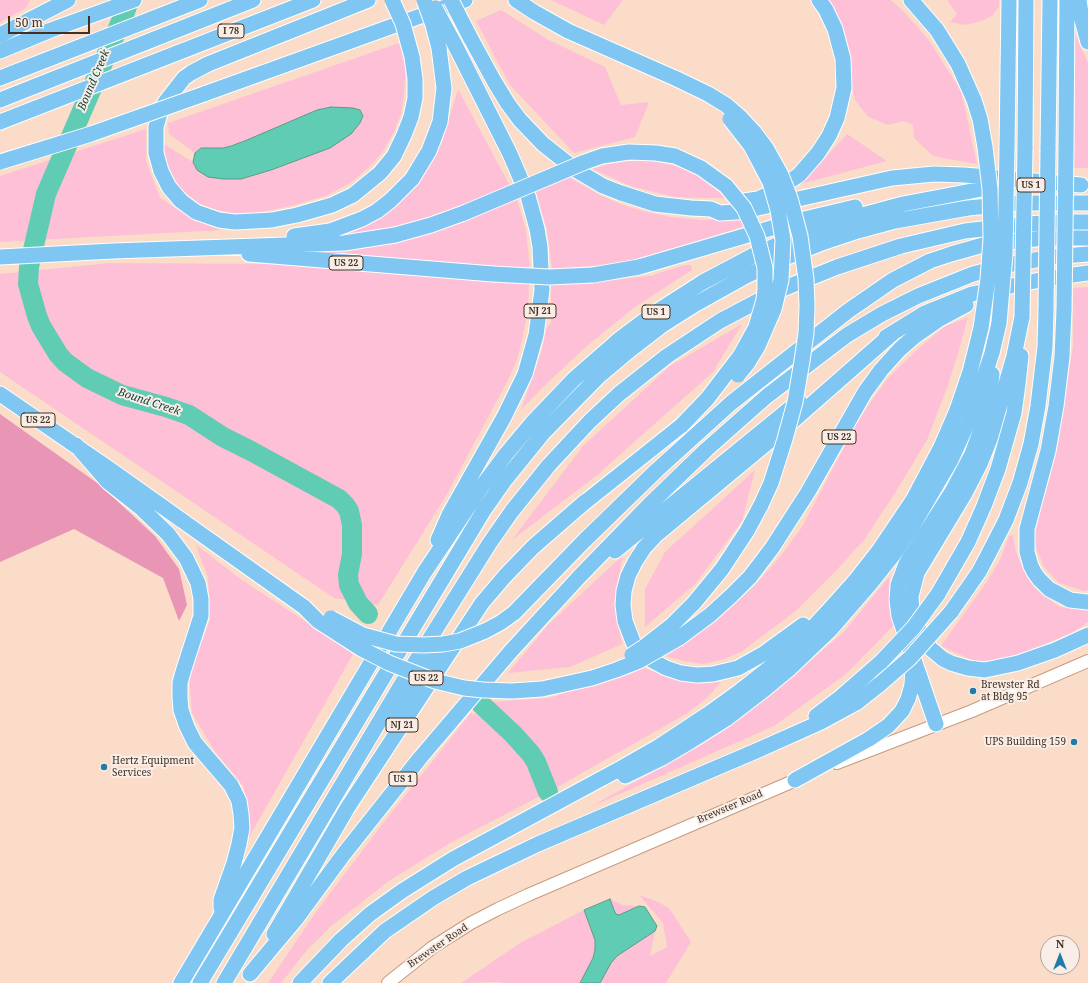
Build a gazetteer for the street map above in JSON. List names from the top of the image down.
{
  "streets": {
    "highway": [
      "I 78",
      "US 1",
      "US 22",
      "NJ 21"
    ],
    "street": ["Brewster Road"]
  },
  "crossings": [
    ["US 1", "US 22"],
    ["US 1", "NJ 21"]
  ],
  "water": ["Bound Creek"],
  "places": ["Brewster Rd at Bldg 95", "UPS Building 159", "Hertz Equipment Services"],
  "scale_bar": "50 m",
  "north": "top"
}
